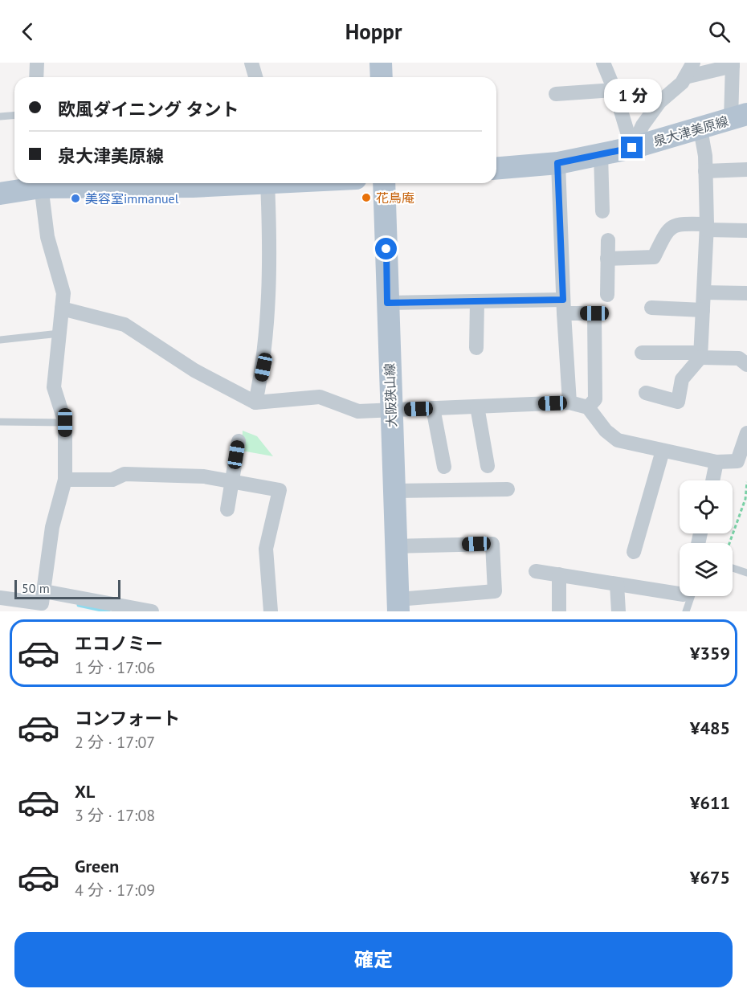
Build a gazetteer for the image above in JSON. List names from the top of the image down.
{
  "streets": {
    "main road": ["泉大津美原線", "大阪狭山線"]
  },
  "places": ["花鳥庵", "美容室immanuel"],
  "scale_bar": "50 m",
  "page": {
    "header": "Hoppr",
    "banner": ["欧風ダイニング タント", "泉大津美原線"],
    "bubble": "1 分",
    "scale": "50 m",
    "list": [
      {
        "name": "エコノミー",
        "note": "1 分 · 17:06",
        "value": "¥359"
      },
      {
        "name": "コンフォート",
        "note": "2 分 · 17:07",
        "value": "¥485"
      },
      {
        "name": "XL",
        "note": "3 分 · 17:08",
        "value": "¥611"
      },
      {
        "name": "Green",
        "note": "4 分 · 17:09",
        "value": "¥675"
      }
    ],
    "buttons": "確定"
  }
}
